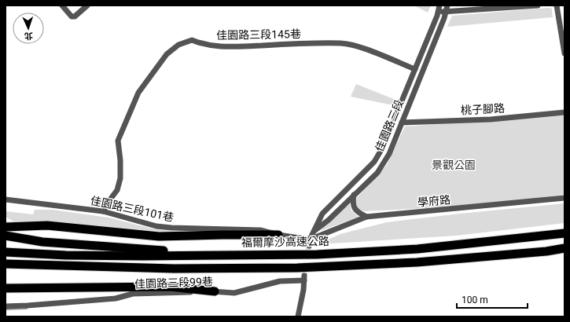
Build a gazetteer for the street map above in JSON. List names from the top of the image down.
{
  "streets": {
    "highway": ["福爾摩沙高速公路"],
    "street": [
      "佳園路三段145巷",
      "桃子腳路",
      "佳園路三段",
      "學府路",
      "佳園路三段101巷",
      "佳園路三段99巷"
    ]
  },
  "crossings": [
    ["佳園路三段145巷", "佳園路三段"],
    ["佳園路三段145巷", "佳園路三段101巷"],
    ["桃子腳路", "佳園路三段"],
    ["佳園路三段", "學府路"],
    ["佳園路三段", "佳園路三段101巷"],
    ["學府路", "佳園路三段101巷"]
  ],
  "parks": ["景觀公園"],
  "scale_bar": "100 m",
  "north": "bottom"
}
